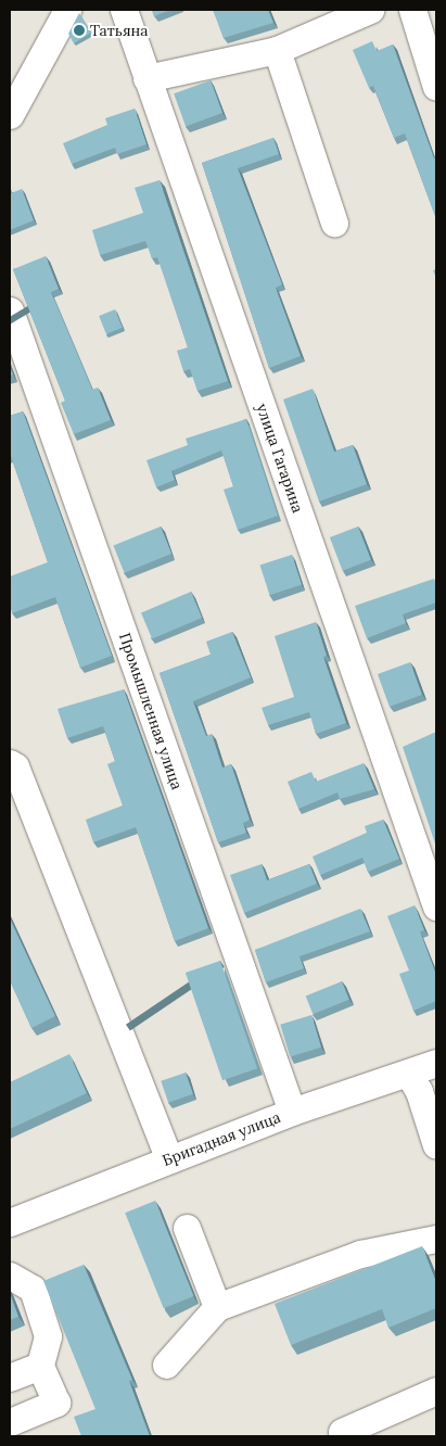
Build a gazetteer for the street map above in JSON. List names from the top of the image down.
{
  "streets": {
    "street": ["улица Гагарина", "Промышленная улица", "Бригадная улица"]
  },
  "crossings": [
    ["Промышленная улица", "Бригадная улица"]
  ],
  "places": ["Татьяна"]
}
